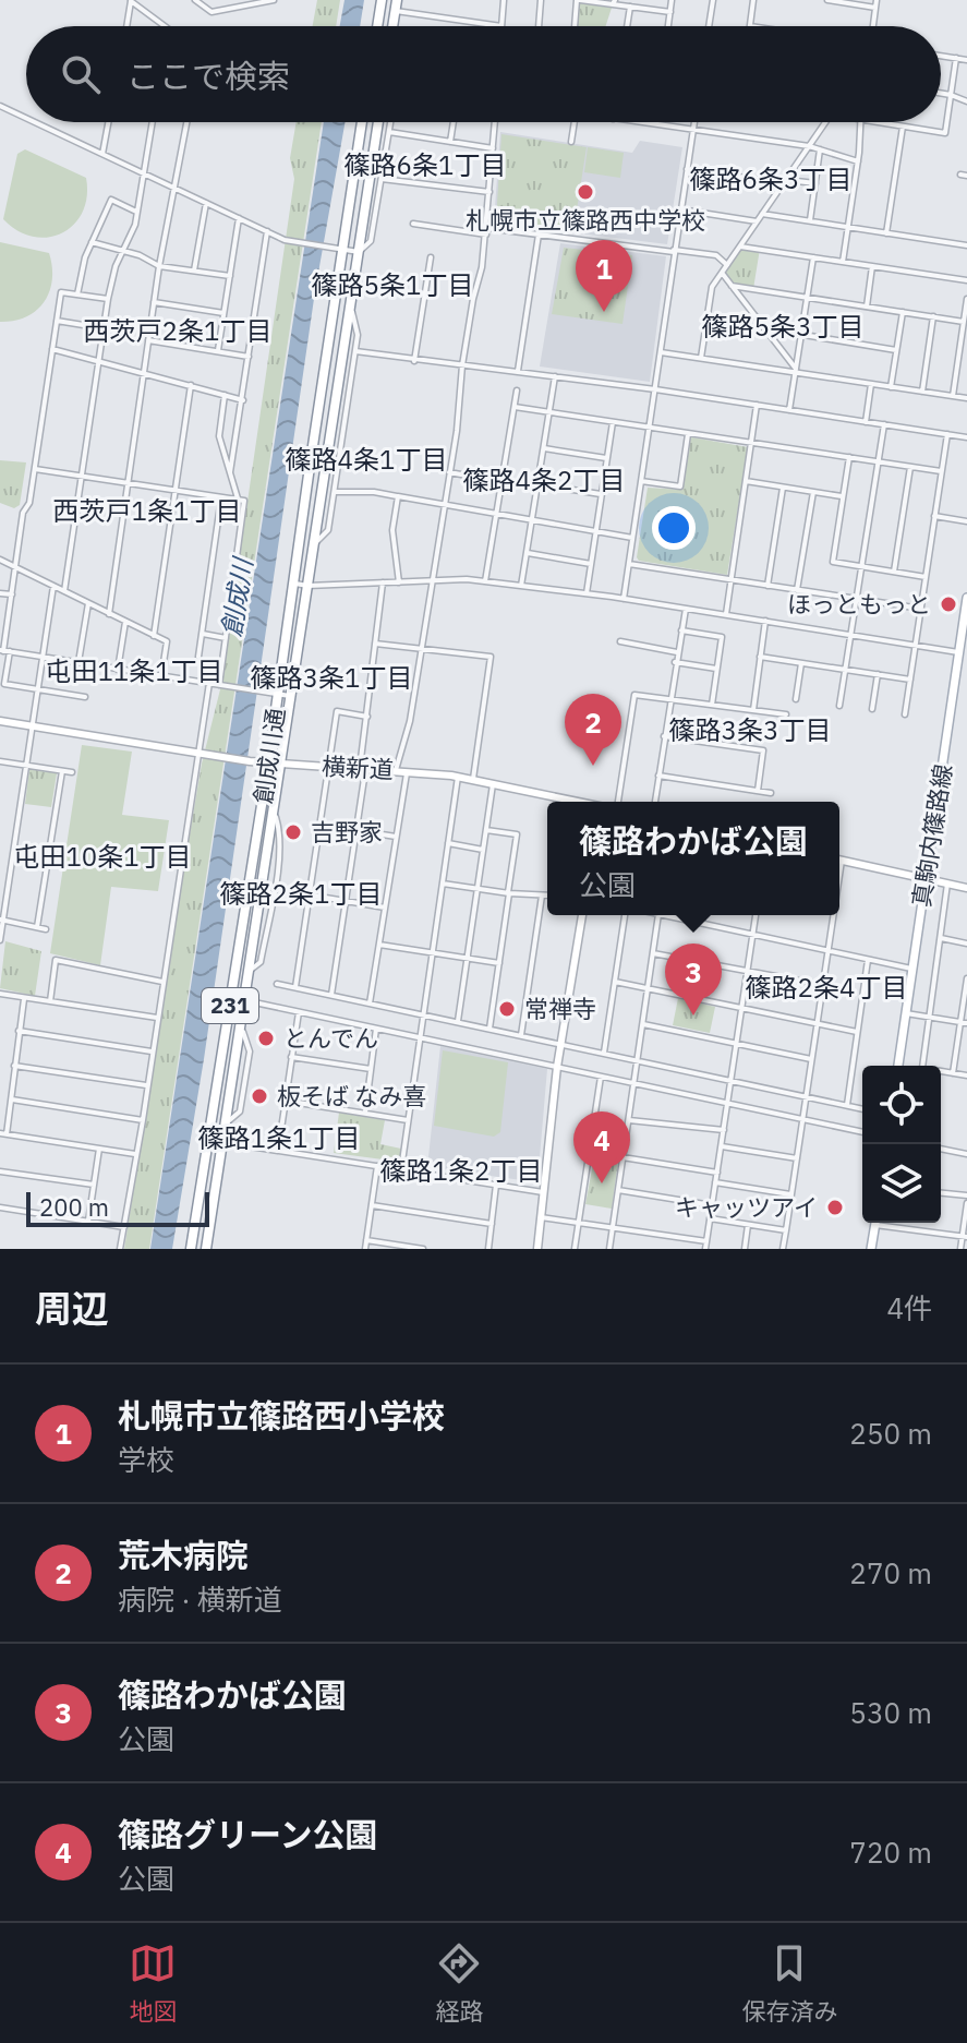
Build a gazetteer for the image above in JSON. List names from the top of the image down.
{
  "streets": {
    "highway": ["創成川通", "231"],
    "main road": ["真駒内篠路線"],
    "street": ["横新道"]
  },
  "crossings": [
    ["創成川通", "横新道"]
  ],
  "districts": [
    "篠路6条1丁目",
    "篠路6条3丁目",
    "篠路5条1丁目",
    "篠路5条3丁目",
    "西茨戸2条1丁目",
    "篠路4条1丁目",
    "篠路4条2丁目",
    "西茨戸1条1丁目",
    "屯田11条1丁目",
    "篠路3条1丁目",
    "篠路3条3丁目",
    "屯田10条1丁目",
    "篠路2条1丁目",
    "篠路2条4丁目",
    "篠路1条1丁目",
    "篠路1条2丁目"
  ],
  "water": ["創成川"],
  "places": [
    "札幌市立篠路西中学校",
    "ほっともっと",
    "吉野家",
    "常禅寺",
    "とんでん",
    "板そば なみ喜",
    "キャッツアイ"
  ],
  "scale_bar": "200 m",
  "page": {
    "search": "ここで検索",
    "pins": [
      "1",
      "2",
      "3",
      "4"
    ],
    "popup": ["篠路わかば公園", "公園"],
    "scale": "200 m",
    "heading": ["周辺", "4件"],
    "list": [
      {
        "mark": "1",
        "name": "札幌市立篠路西小学校",
        "note": "学校",
        "value": "250 m"
      },
      {
        "mark": "2",
        "name": "荒木病院",
        "note": "病院 · 横新道",
        "value": "270 m"
      },
      {
        "mark": "3",
        "name": "篠路わかば公園",
        "note": "公園",
        "value": "530 m"
      },
      {
        "mark": "4",
        "name": "篠路グリーン公園",
        "note": "公園",
        "value": "720 m"
      }
    ],
    "nav": ["地図", "経路", "保存済み"]
  }
}
